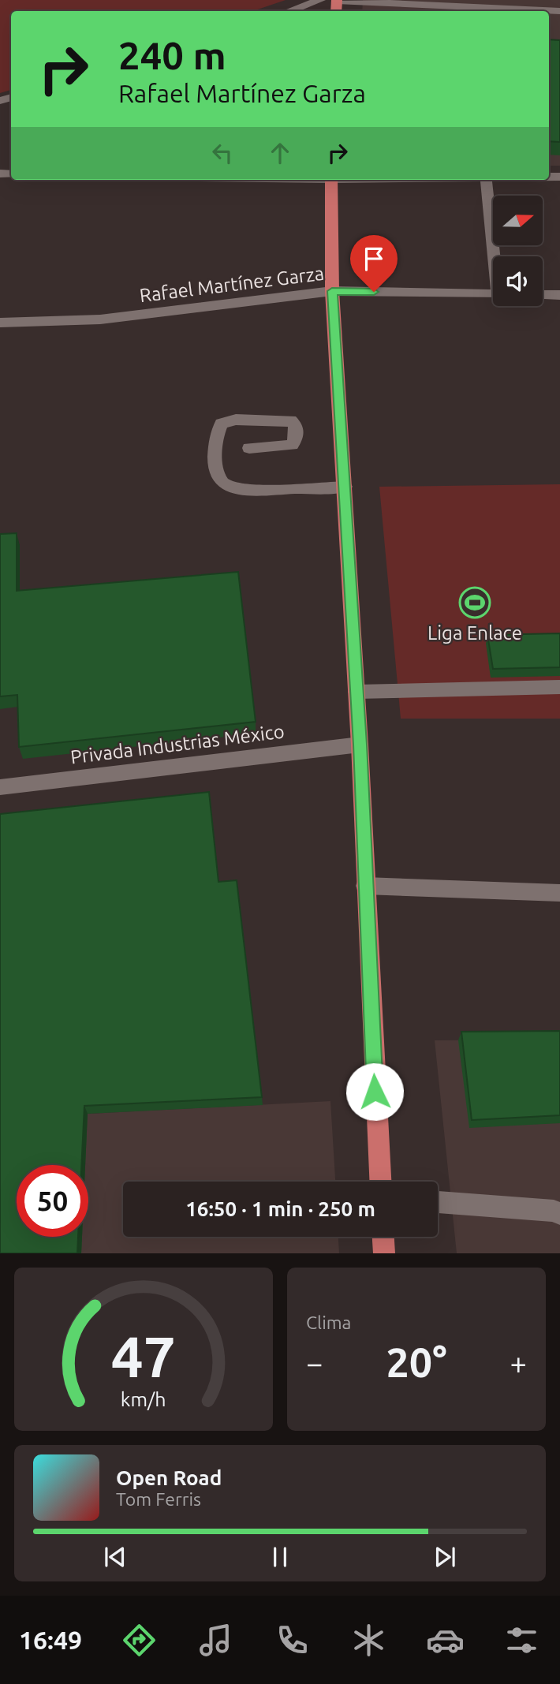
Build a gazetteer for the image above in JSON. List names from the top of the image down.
{
  "streets": {
    "street": ["Rafael Martínez Garza", "Privada Industrias México"]
  },
  "places": {
    "sports": ["Liga Enlace"]
  },
  "north": "right",
  "page": {
    "turn": ["240 m", "Rafael Martínez Garza"],
    "limit": "50",
    "trip": "16:50 · 1 min · 250 m",
    "tile": "Clima",
    "heat": ["−", "20°", "+"],
    "song": ["Open Road", "Tom Ferris"],
    "tabs": "16:49",
    "gauge": ["47", "km/h"]
  }
}
